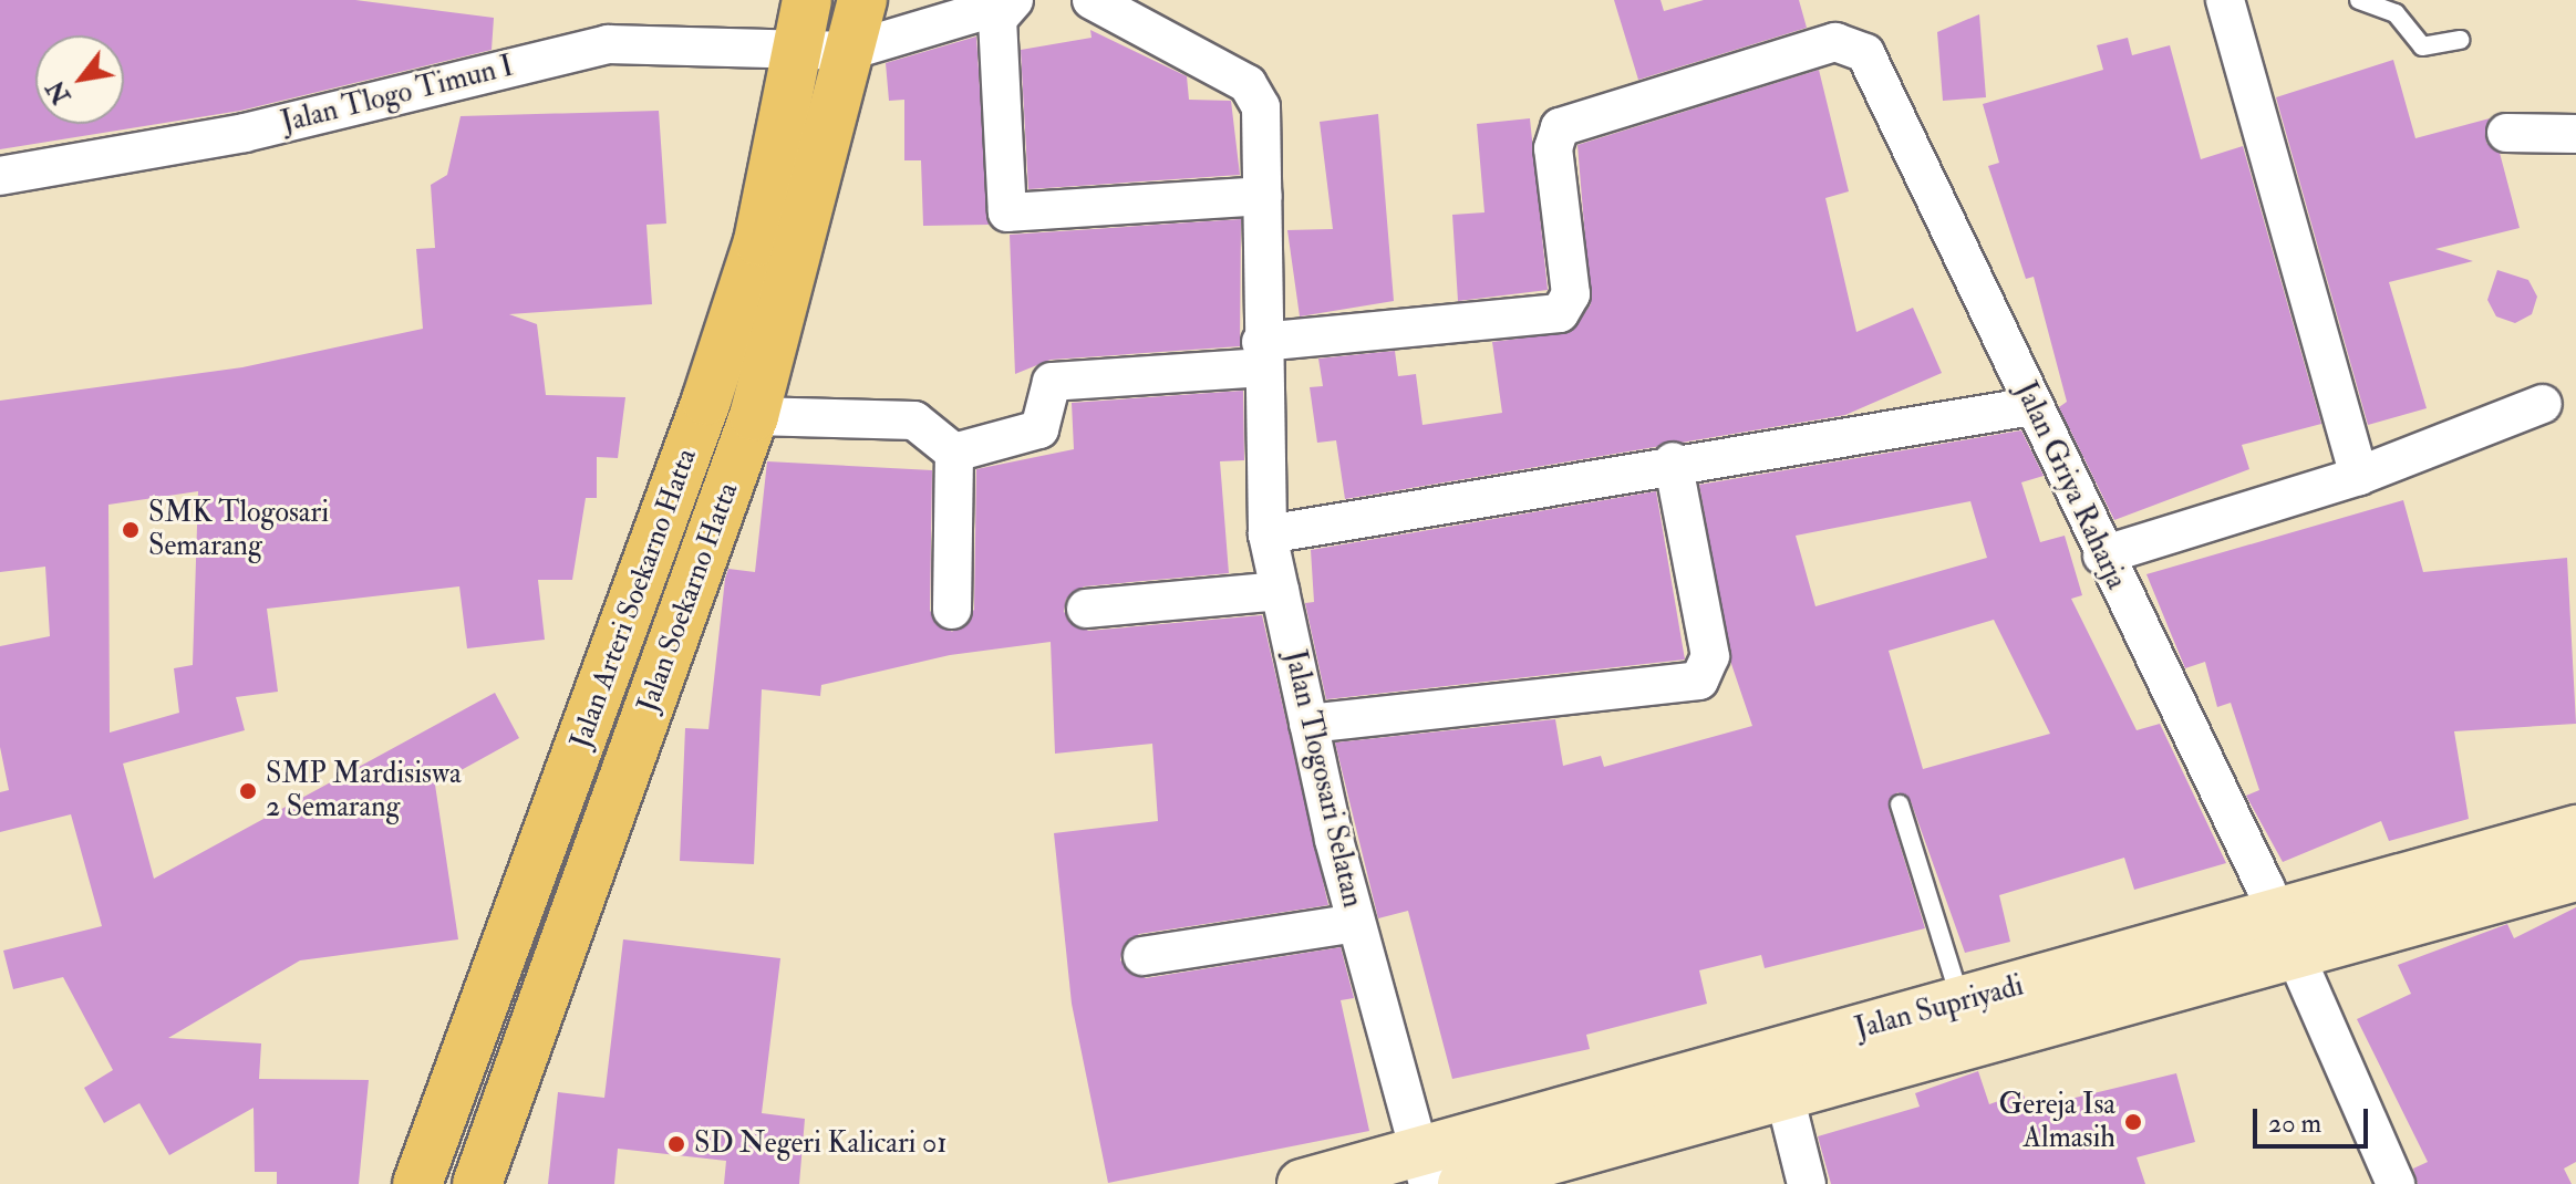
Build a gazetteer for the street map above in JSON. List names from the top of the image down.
{
  "streets": {
    "main road": ["Jalan Soekarno Hatta", "Jalan Arteri Soekarno Hatta"],
    "street": [
      "Jalan Tlogo Timun I",
      "Jalan Griya Raharja",
      "Jalan Tlogosari Selatan",
      "Jalan Supriyadi"
    ]
  },
  "crossings": [
    ["Jalan Tlogo Timun I", "Jalan Soekarno Hatta"],
    ["Jalan Tlogo Timun I", "Jalan Arteri Soekarno Hatta"],
    ["Jalan Griya Raharja", "Jalan Tlogosari Selatan"],
    ["Jalan Griya Raharja", "Jalan Supriyadi"],
    ["Jalan Tlogosari Selatan", "Jalan Supriyadi"]
  ],
  "places": [
    "SMK Tlogosari Semarang",
    "SMP Mardisiswa 2 Semarang",
    "Gereja Isa Almasih",
    "SD Negeri Kalicari 01"
  ],
  "scale_bar": "20 m",
  "north": "bottom left"
}
